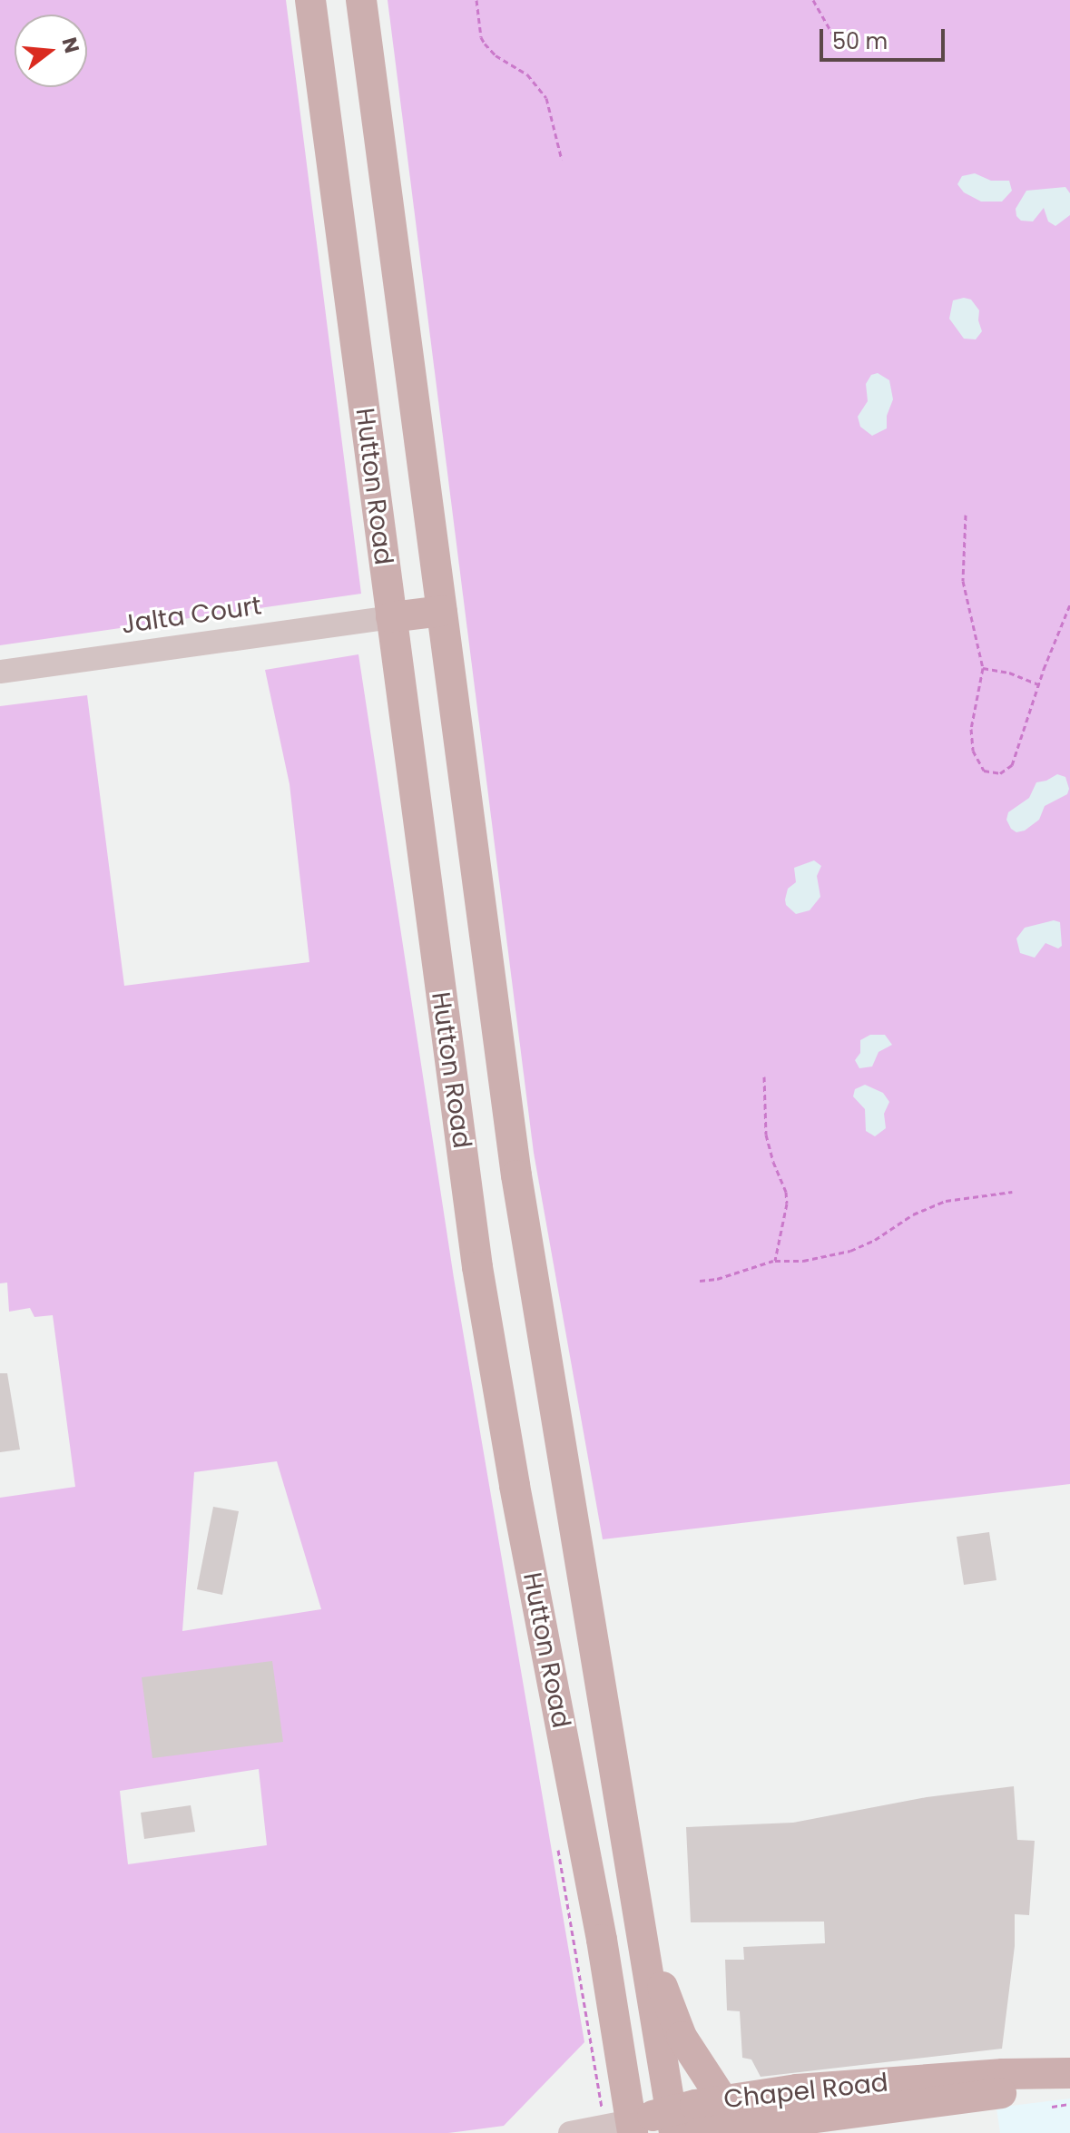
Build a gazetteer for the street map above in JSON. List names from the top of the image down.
{
  "streets": {
    "main road": ["Hutton Road", "Chapel Road"],
    "street": ["Jalta Court"]
  },
  "crossings": [
    ["Hutton Road", "Jalta Court"],
    ["Hutton Road", "Chapel Road"]
  ],
  "scale_bar": "50 m",
  "north": "right"
}
